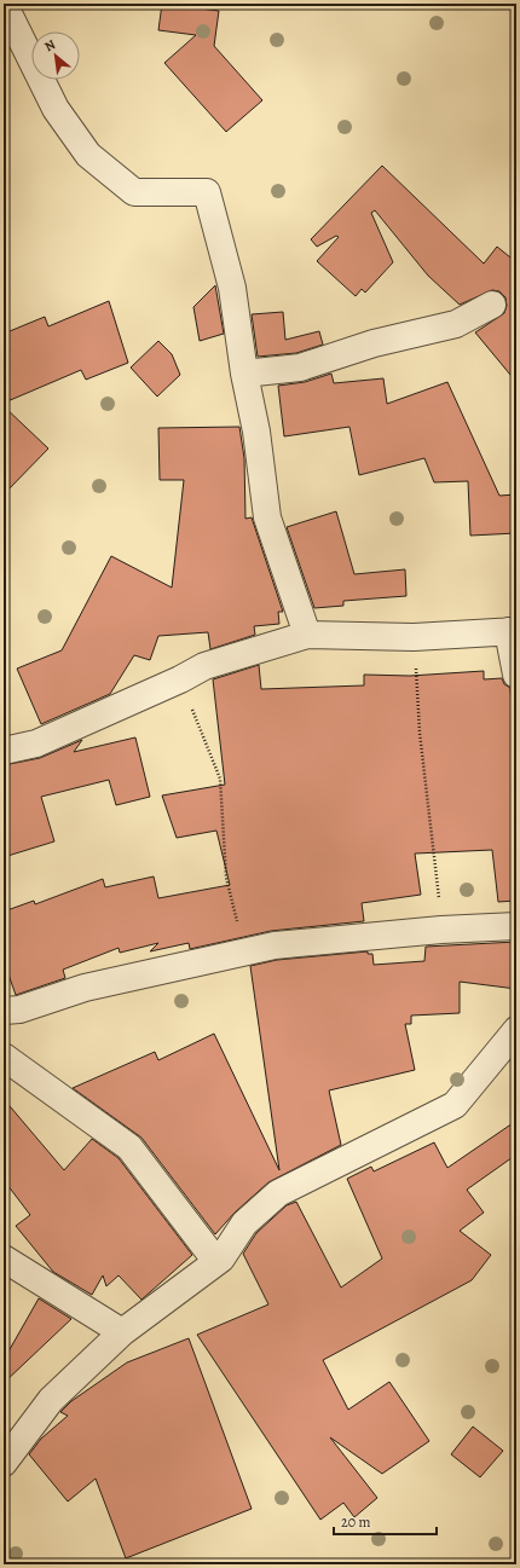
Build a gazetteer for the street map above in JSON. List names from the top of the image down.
{
  "scale_bar": "20 m",
  "north": "top left"
}
